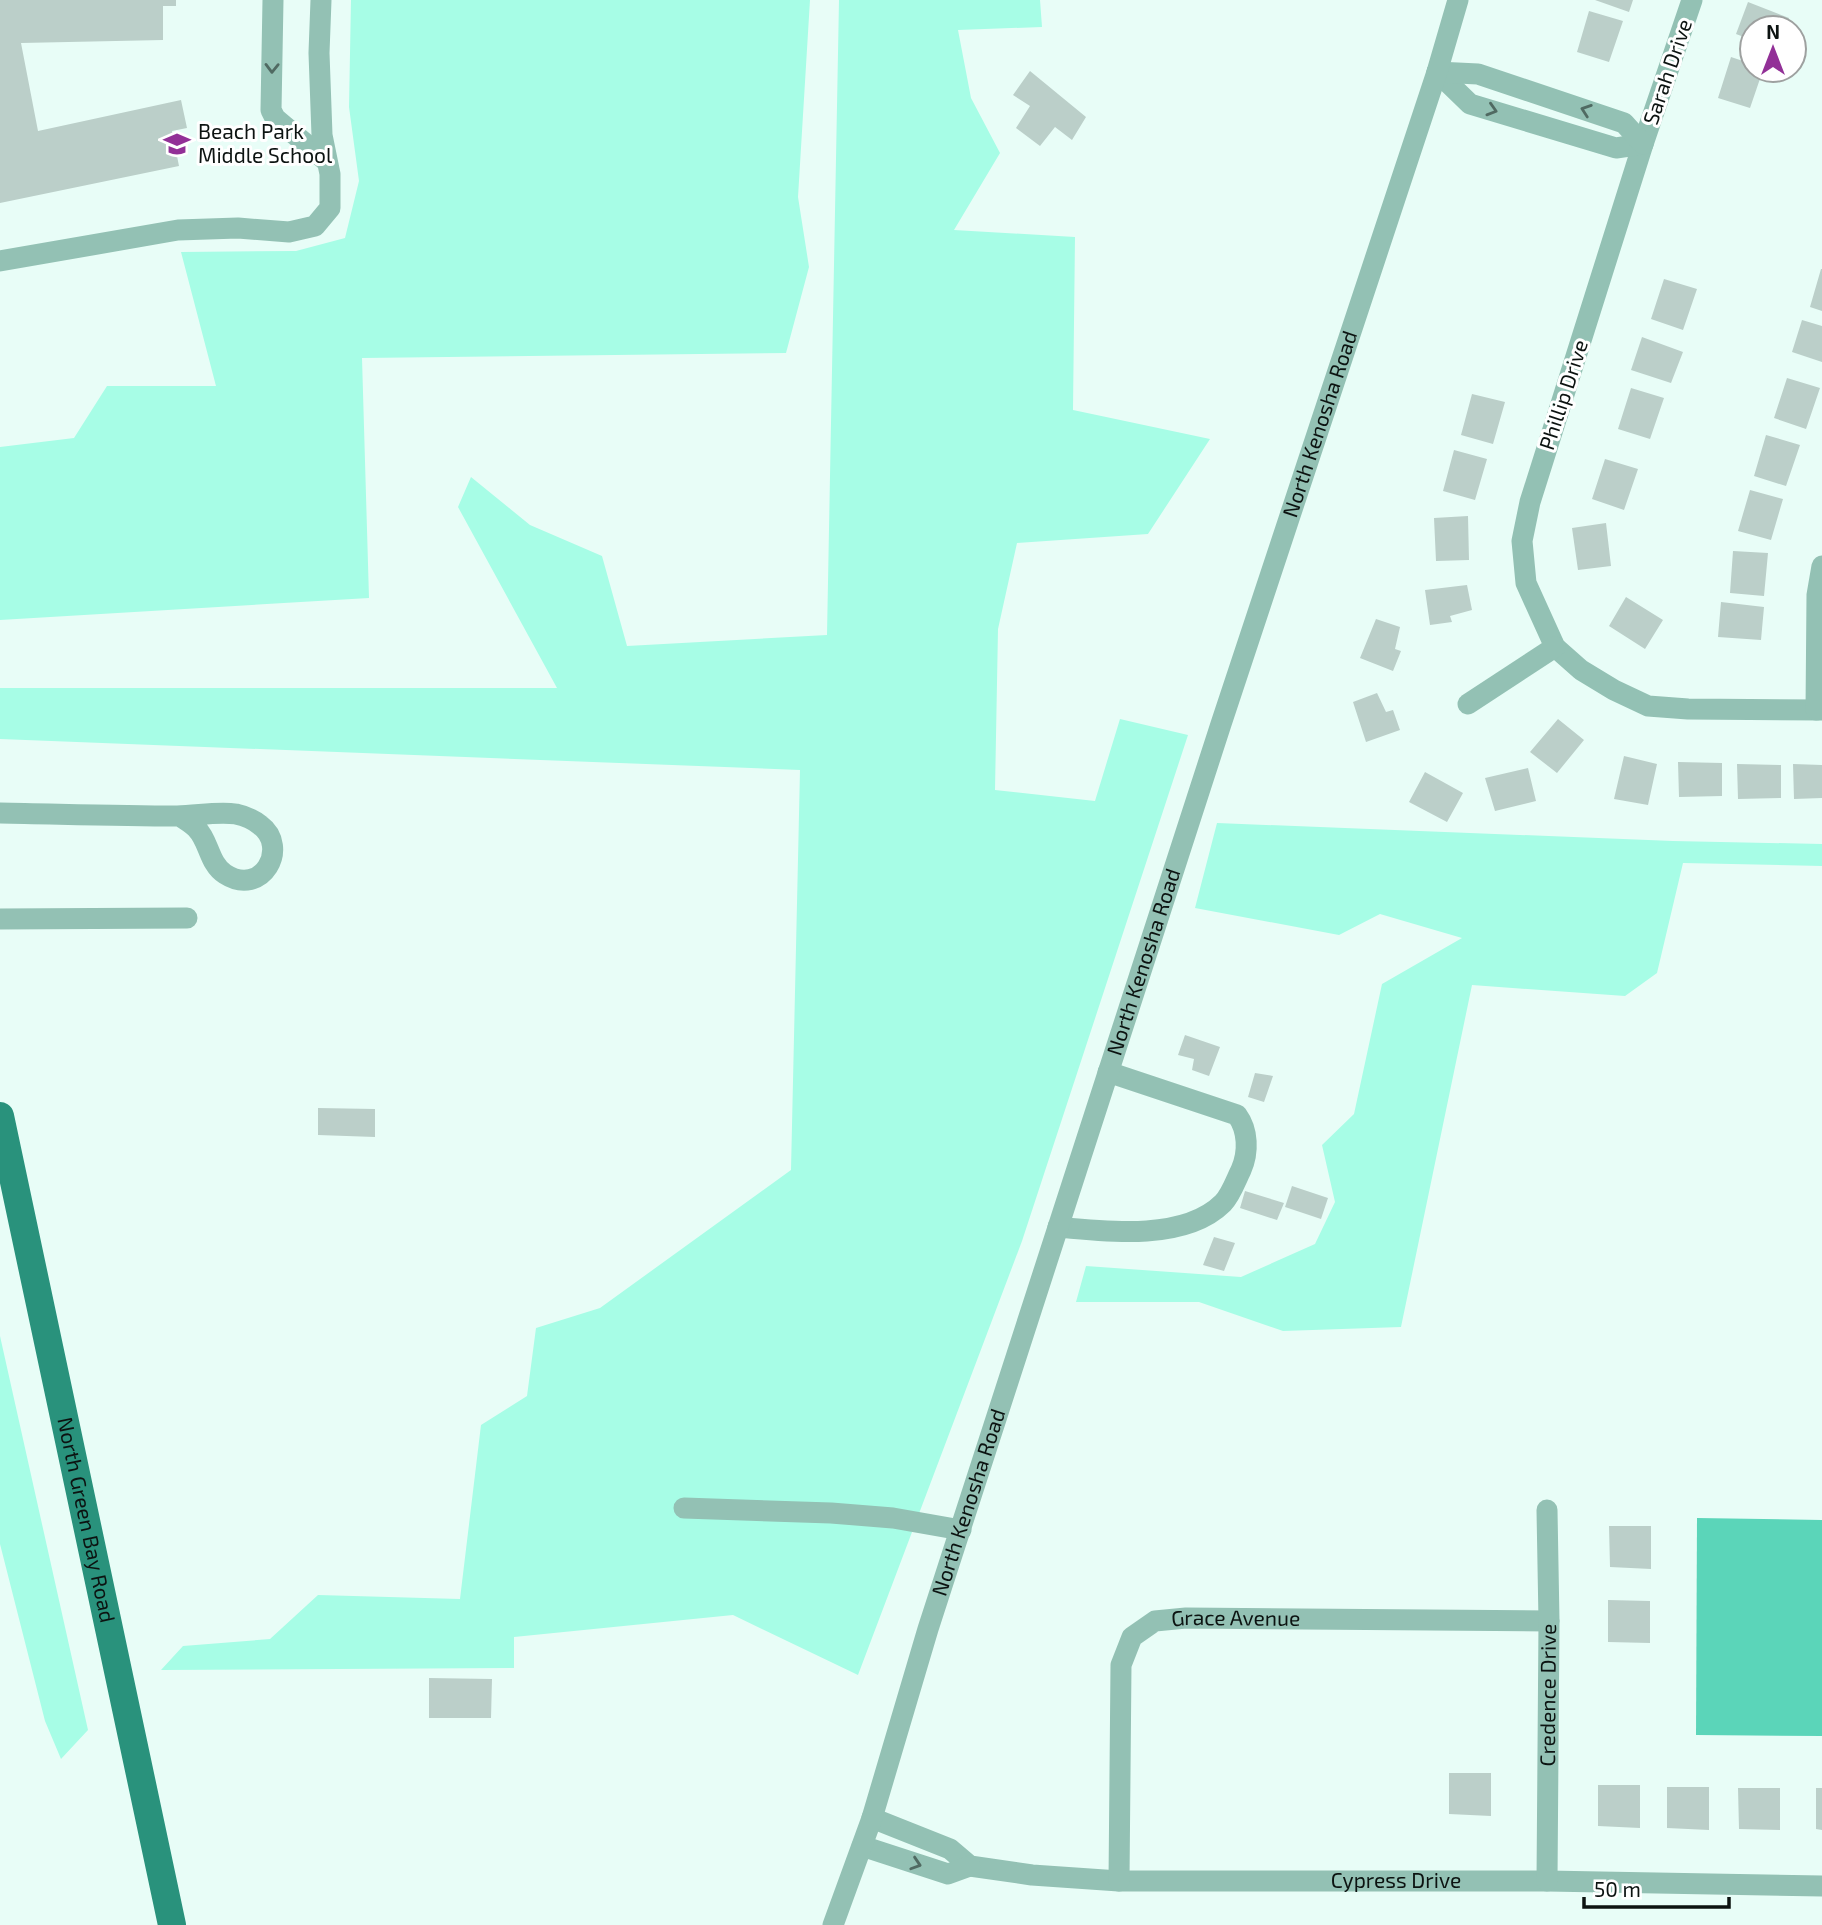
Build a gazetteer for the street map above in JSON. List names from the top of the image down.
{
  "streets": {
    "main road": ["North Green Bay Road"],
    "street": [
      "Sarah Drive",
      "Phillip Drive",
      "North Kenosha Road",
      "Grace Avenue",
      "Credence Drive",
      "Cypress Drive"
    ]
  },
  "crossings": [
    ["Sarah Drive", "Phillip Drive"],
    ["North Kenosha Road", "Cypress Drive"],
    ["Grace Avenue", "Credence Drive"],
    ["Grace Avenue", "Cypress Drive"],
    ["Credence Drive", "Cypress Drive"]
  ],
  "places": {
    "school or university": ["Beach Park Middle School"]
  },
  "scale_bar": "50 m",
  "north": "top"
}
